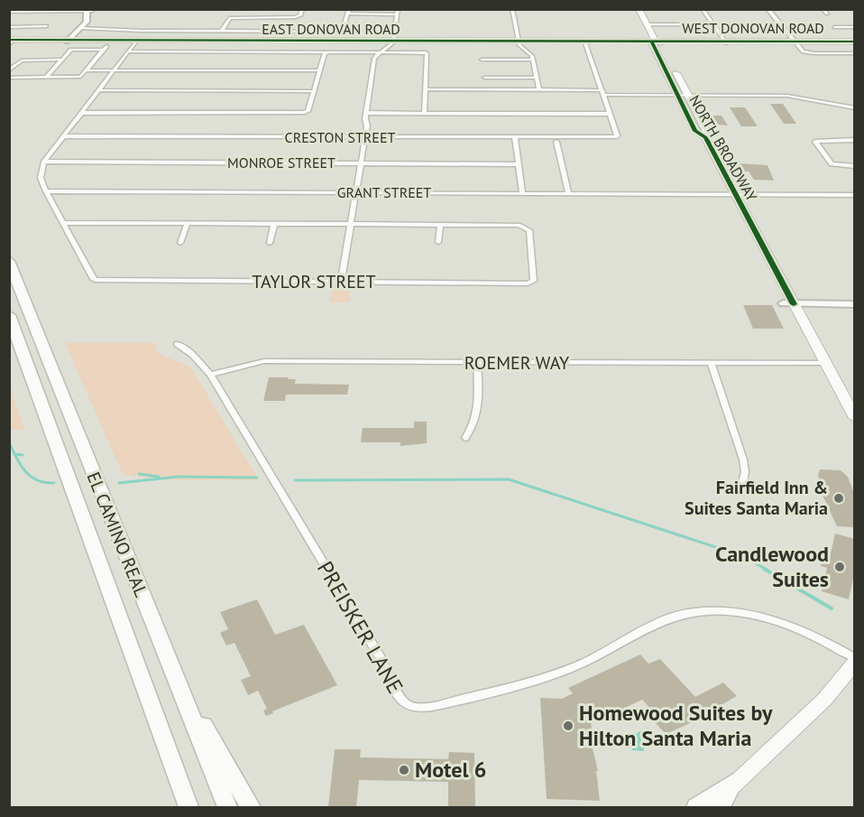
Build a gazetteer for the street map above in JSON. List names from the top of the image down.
{
  "streets": {
    "highway": ["EL CAMINO REAL"],
    "main road": ["WEST DONOVAN ROAD", "EAST DONOVAN ROAD", "NORTH BROADWAY"],
    "street": [
      "CRESTON STREET",
      "MONROE STREET",
      "GRANT STREET",
      "TAYLOR STREET",
      "ROEMER WAY",
      "PREISKER LANE"
    ]
  },
  "crossings": [
    ["WEST DONOVAN ROAD", "EAST DONOVAN ROAD"],
    ["WEST DONOVAN ROAD", "NORTH BROADWAY"],
    ["EAST DONOVAN ROAD", "NORTH BROADWAY"],
    ["NORTH BROADWAY", "GRANT STREET"],
    ["NORTH BROADWAY", "ROEMER WAY"],
    ["ROEMER WAY", "PREISKER LANE"]
  ],
  "places": [
    "Fairfield Inn & Suites Santa Maria",
    "Candlewood Suites",
    "Homewood Suites by Hilton Santa Maria",
    "Motel 6"
  ]
}
